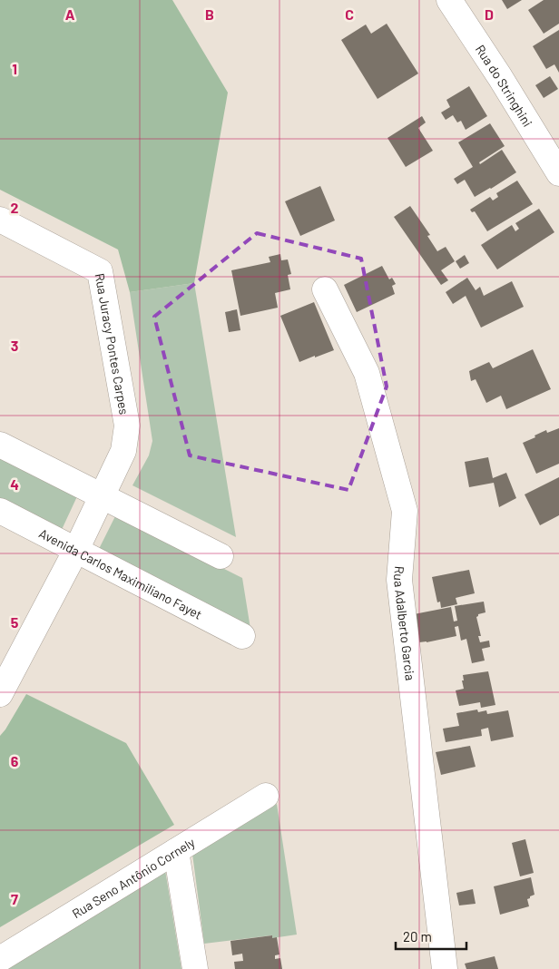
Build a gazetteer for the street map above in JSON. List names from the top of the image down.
{
  "streets": {
    "street": [
      "Rua do Stringhini",
      "Rua Juracy Pontes Carpes",
      "Avenida Carlos Maximiliano Fayet",
      "Rua Adalberto Garcia",
      "Rua Seno Antônio Cornely"
    ]
  },
  "scale_bar": "20 m",
  "grid": {
    "columns": [
      "A",
      "B",
      "C",
      "D"
    ],
    "rows": [
      "1",
      "2",
      "3",
      "4",
      "5",
      "6",
      "7"
    ]
  }
}
